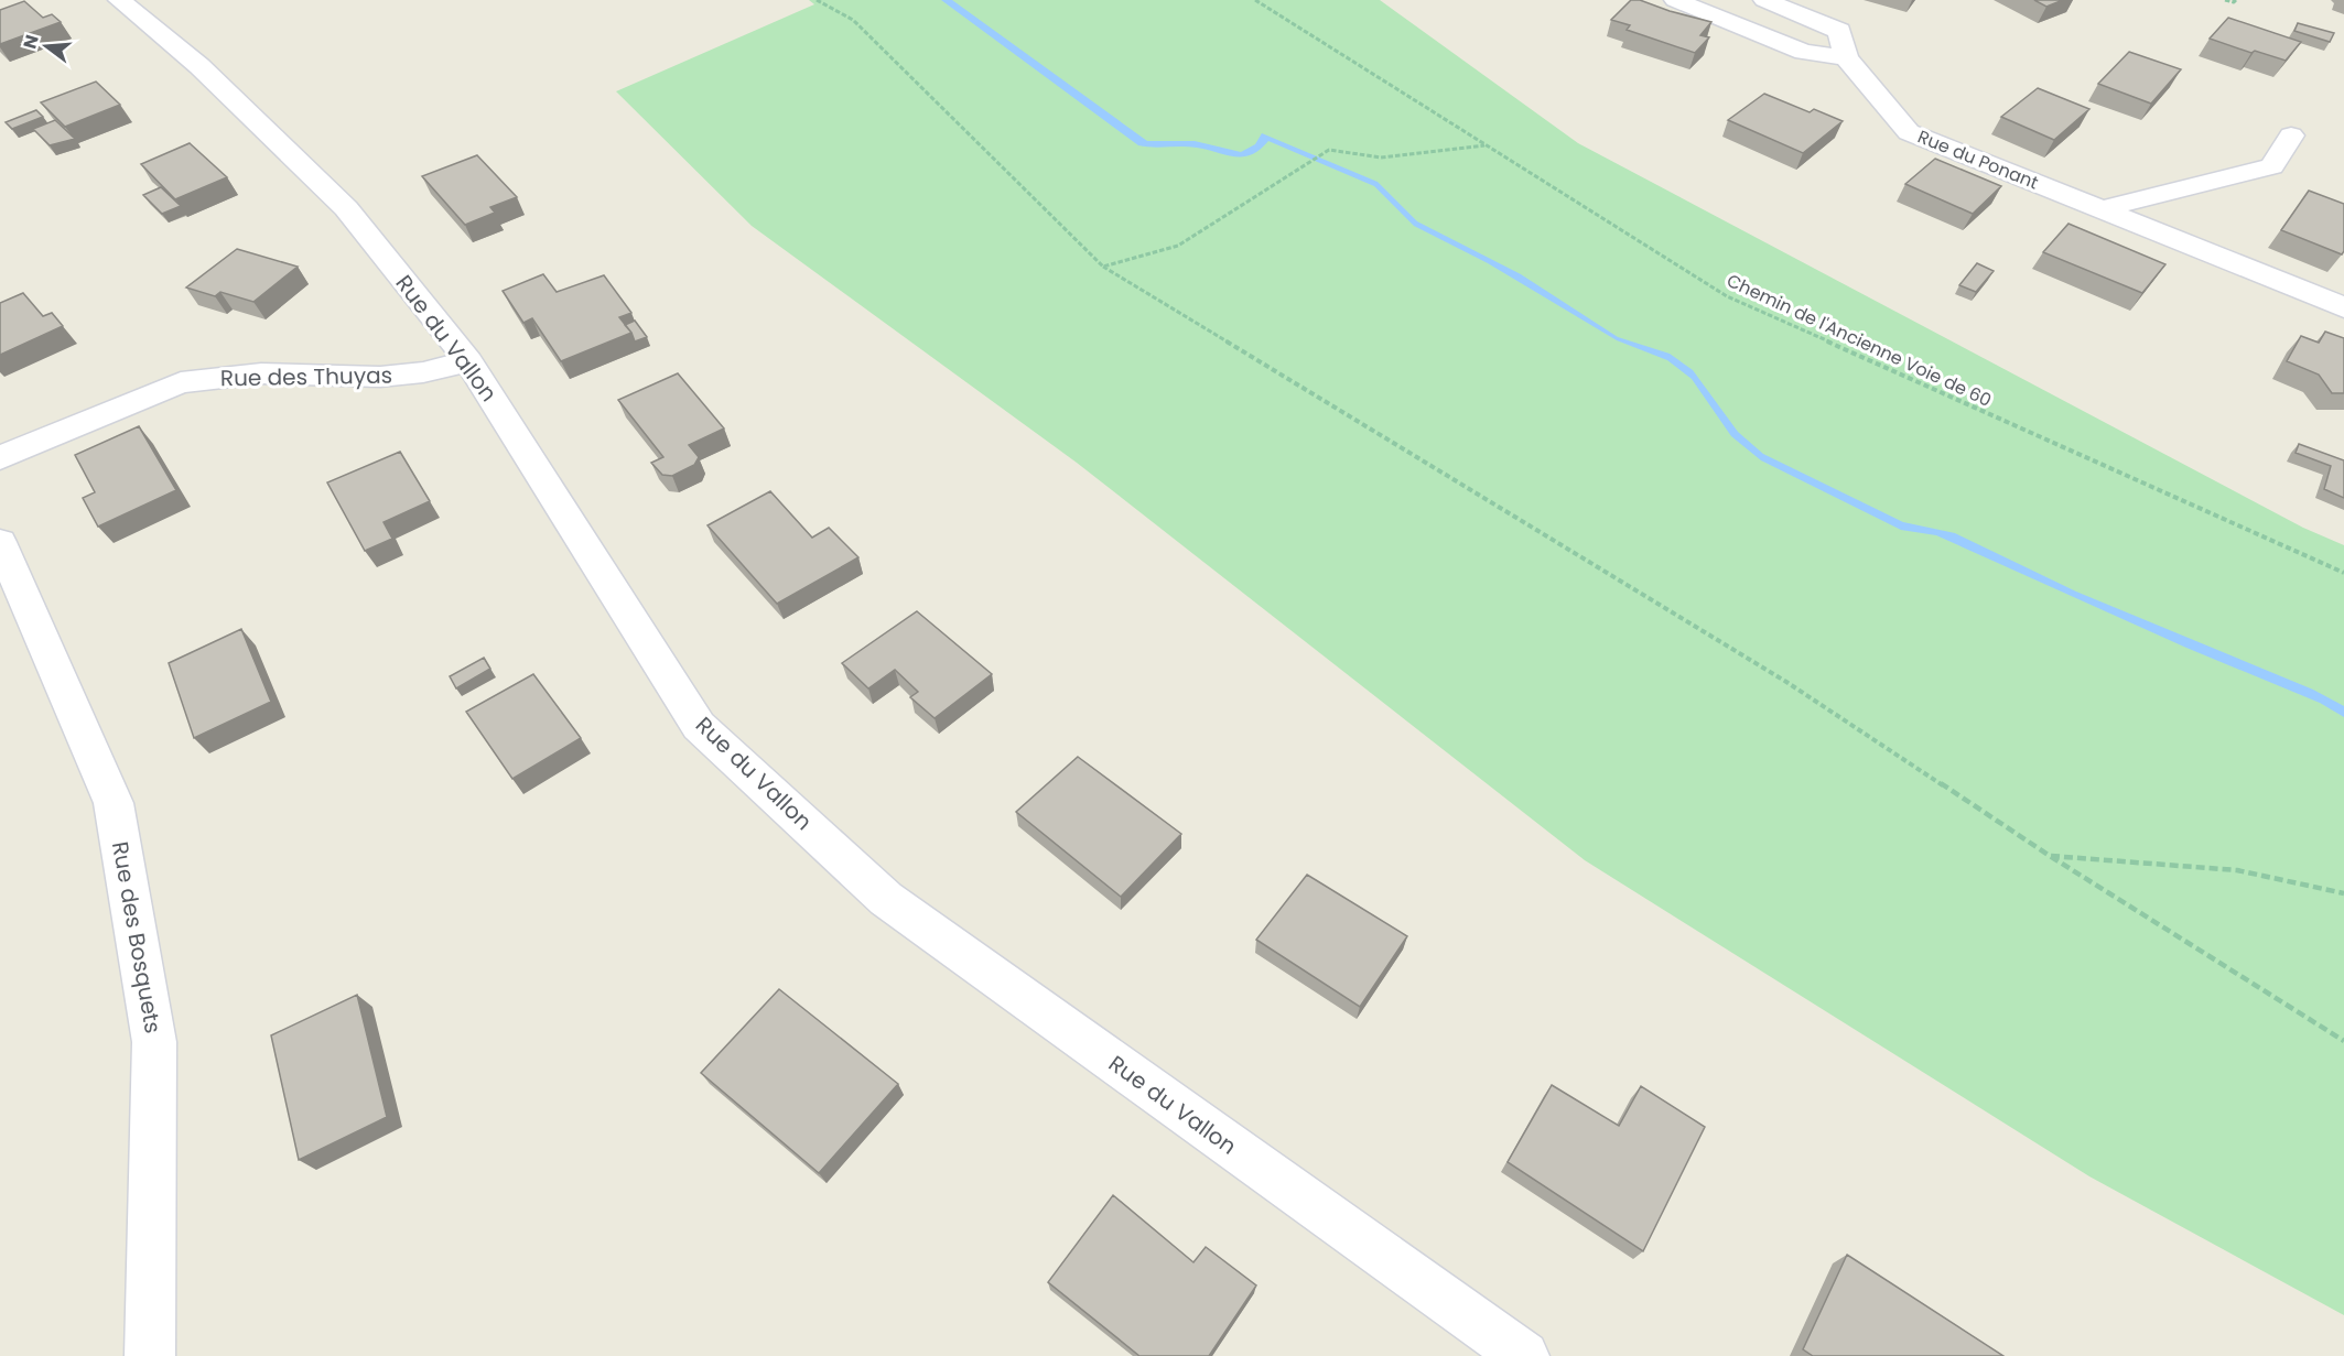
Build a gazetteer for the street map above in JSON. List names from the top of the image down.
{
  "streets": {
    "street": [
      "Rue du Ponant",
      "Rue du Vallon",
      "Rue des Thuyas",
      "Rue des Bosquets"
    ],
    "path": ["Chemin de l'Ancienne Voie de 60"]
  },
  "crossings": [
    ["Rue du Vallon", "Rue des Thuyas"]
  ],
  "north": "left"
}
